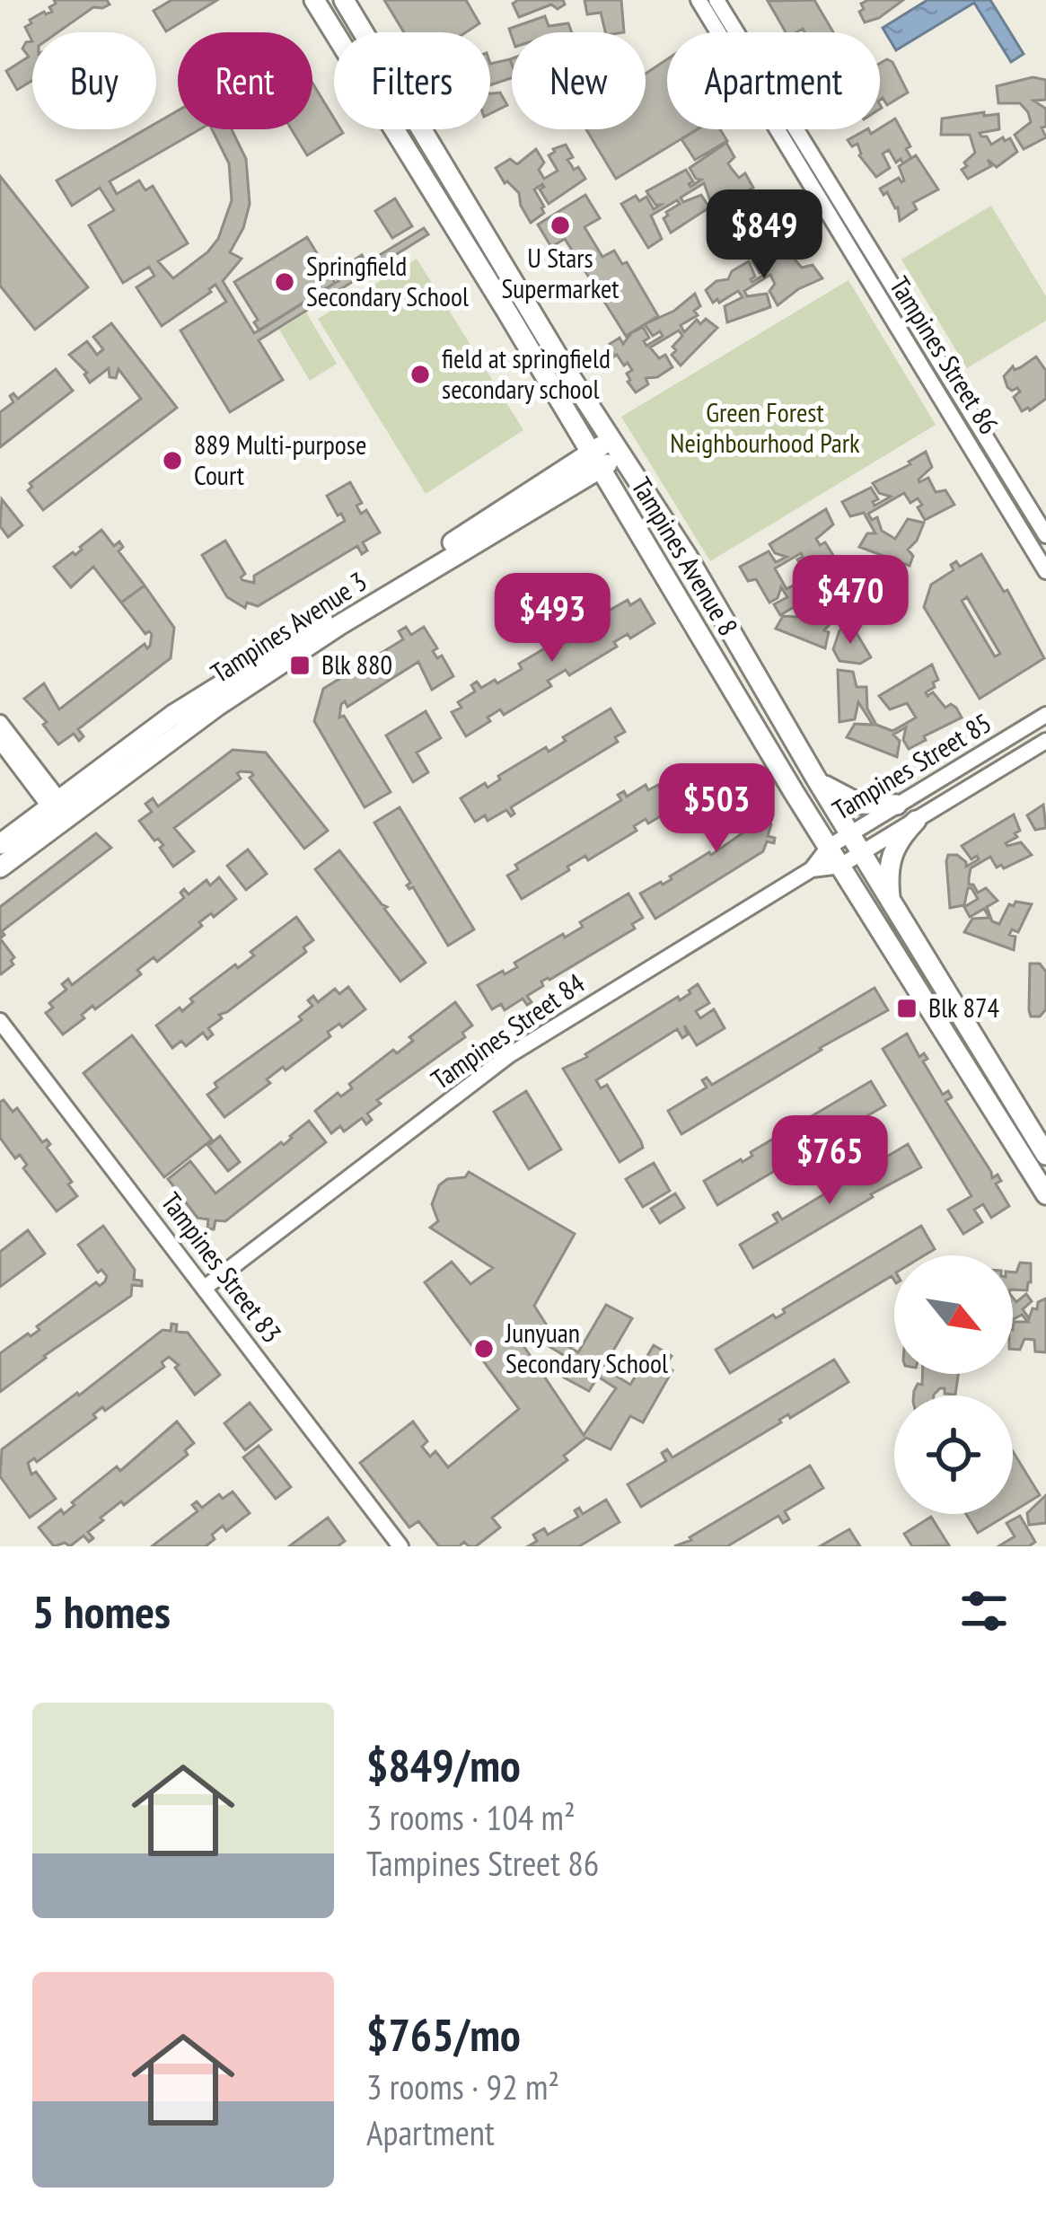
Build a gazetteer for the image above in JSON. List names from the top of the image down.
{
  "streets": {
    "street": [
      "Tampines Street 86",
      "Tampines Avenue 8",
      "Tampines Avenue 3",
      "Tampines Street 85",
      "Tampines Street 84",
      "Tampines Street 83"
    ]
  },
  "crossings": [
    ["Tampines Avenue 8", "Tampines Avenue 3"],
    ["Tampines Avenue 8", "Tampines Street 85"],
    ["Tampines Avenue 8", "Tampines Street 84"],
    ["Tampines Street 85", "Tampines Street 84"],
    ["Tampines Street 84", "Tampines Street 83"]
  ],
  "parks": ["Green Forest Neighbourhood Park"],
  "places": {
    "other": [
      "U Stars Supermarket",
      "Springfield Secondary School",
      "field at springfield secondary school",
      "889 Multi-purpose Court",
      "Junyuan Secondary School"
    ],
    "transit": ["Blk 880", "Blk 874"]
  },
  "north": "bottom right",
  "page": {
    "chip": [
      "Buy",
      "Rent",
      "Filters",
      "New",
      "Apartment"
    ],
    "price": [
      "$849",
      "$470",
      "$493",
      "$503",
      "$765"
    ],
    "heading": "5 homes",
    "list": [
      {
        "name": "$849/mo",
        "note": "3 rooms · 104 m² · Tampines Street 86"
      },
      {
        "name": "$765/mo",
        "note": "3 rooms · 92 m² · Apartment"
      }
    ]
  }
}
